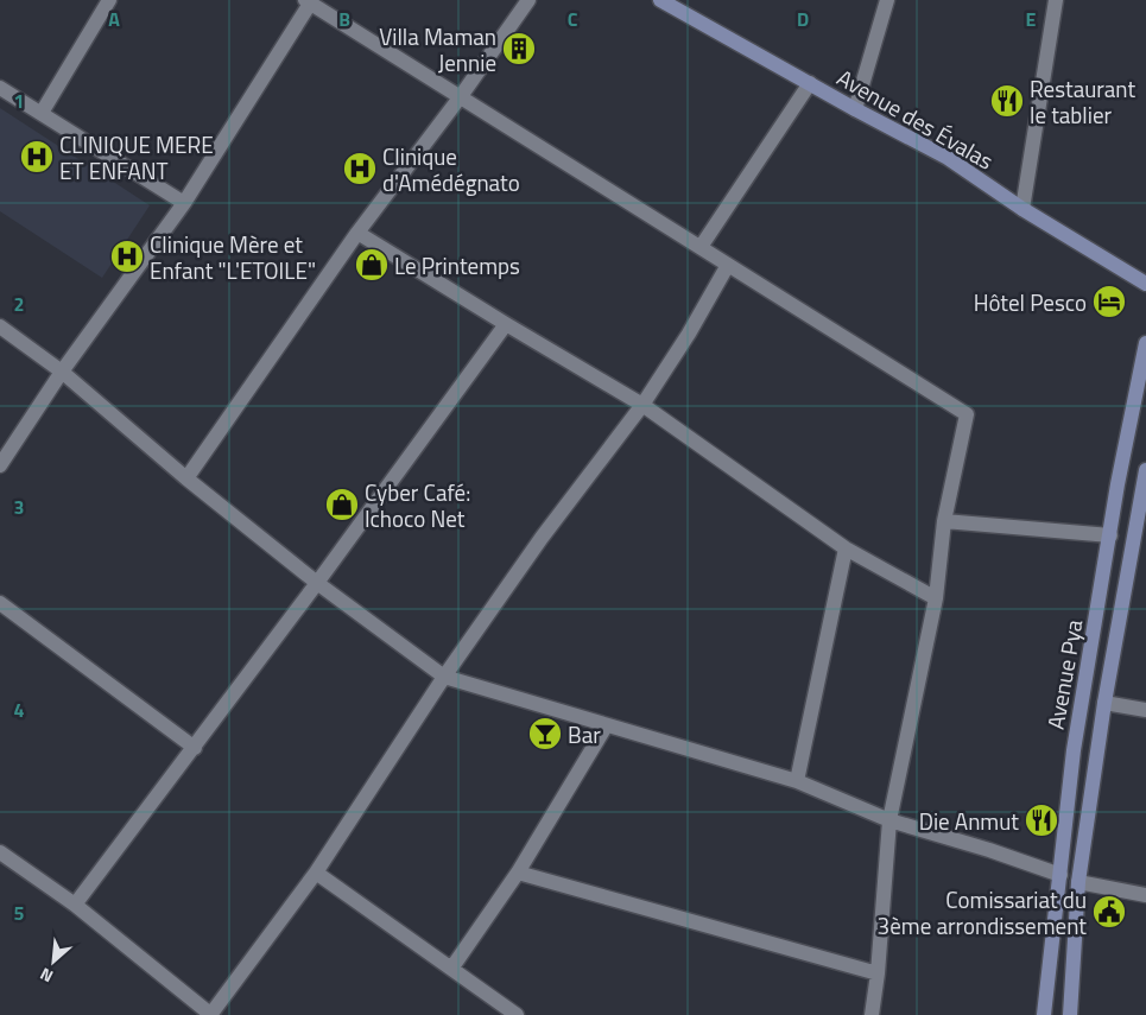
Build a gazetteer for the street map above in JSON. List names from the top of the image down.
{
  "streets": {
    "main road": ["Avenue des Évalas", "Avenue Pya"]
  },
  "places": {
    "building": ["Villa Maman Jennie"],
    "restaurant": ["Restaurant le tablier", "Die Anmut"],
    "hospital": ["CLINIQUE MERE ET ENFANT", "Clinique d'Amédégnato", "Clinique Mère et Enfant \"L'ETOILE\""],
    "shop": ["Le Printemps", "Cyber Café: Ichoco Net"],
    "hotel": ["Hôtel Pesco"],
    "bar": ["Bar"],
    "public building": ["Comissariat du 3ème arrondissement"]
  },
  "north": "bottom left",
  "grid": {
    "columns": [
      "A",
      "B",
      "C",
      "D",
      "E"
    ],
    "rows": [
      "1",
      "2",
      "3",
      "4",
      "5"
    ]
  }
}
